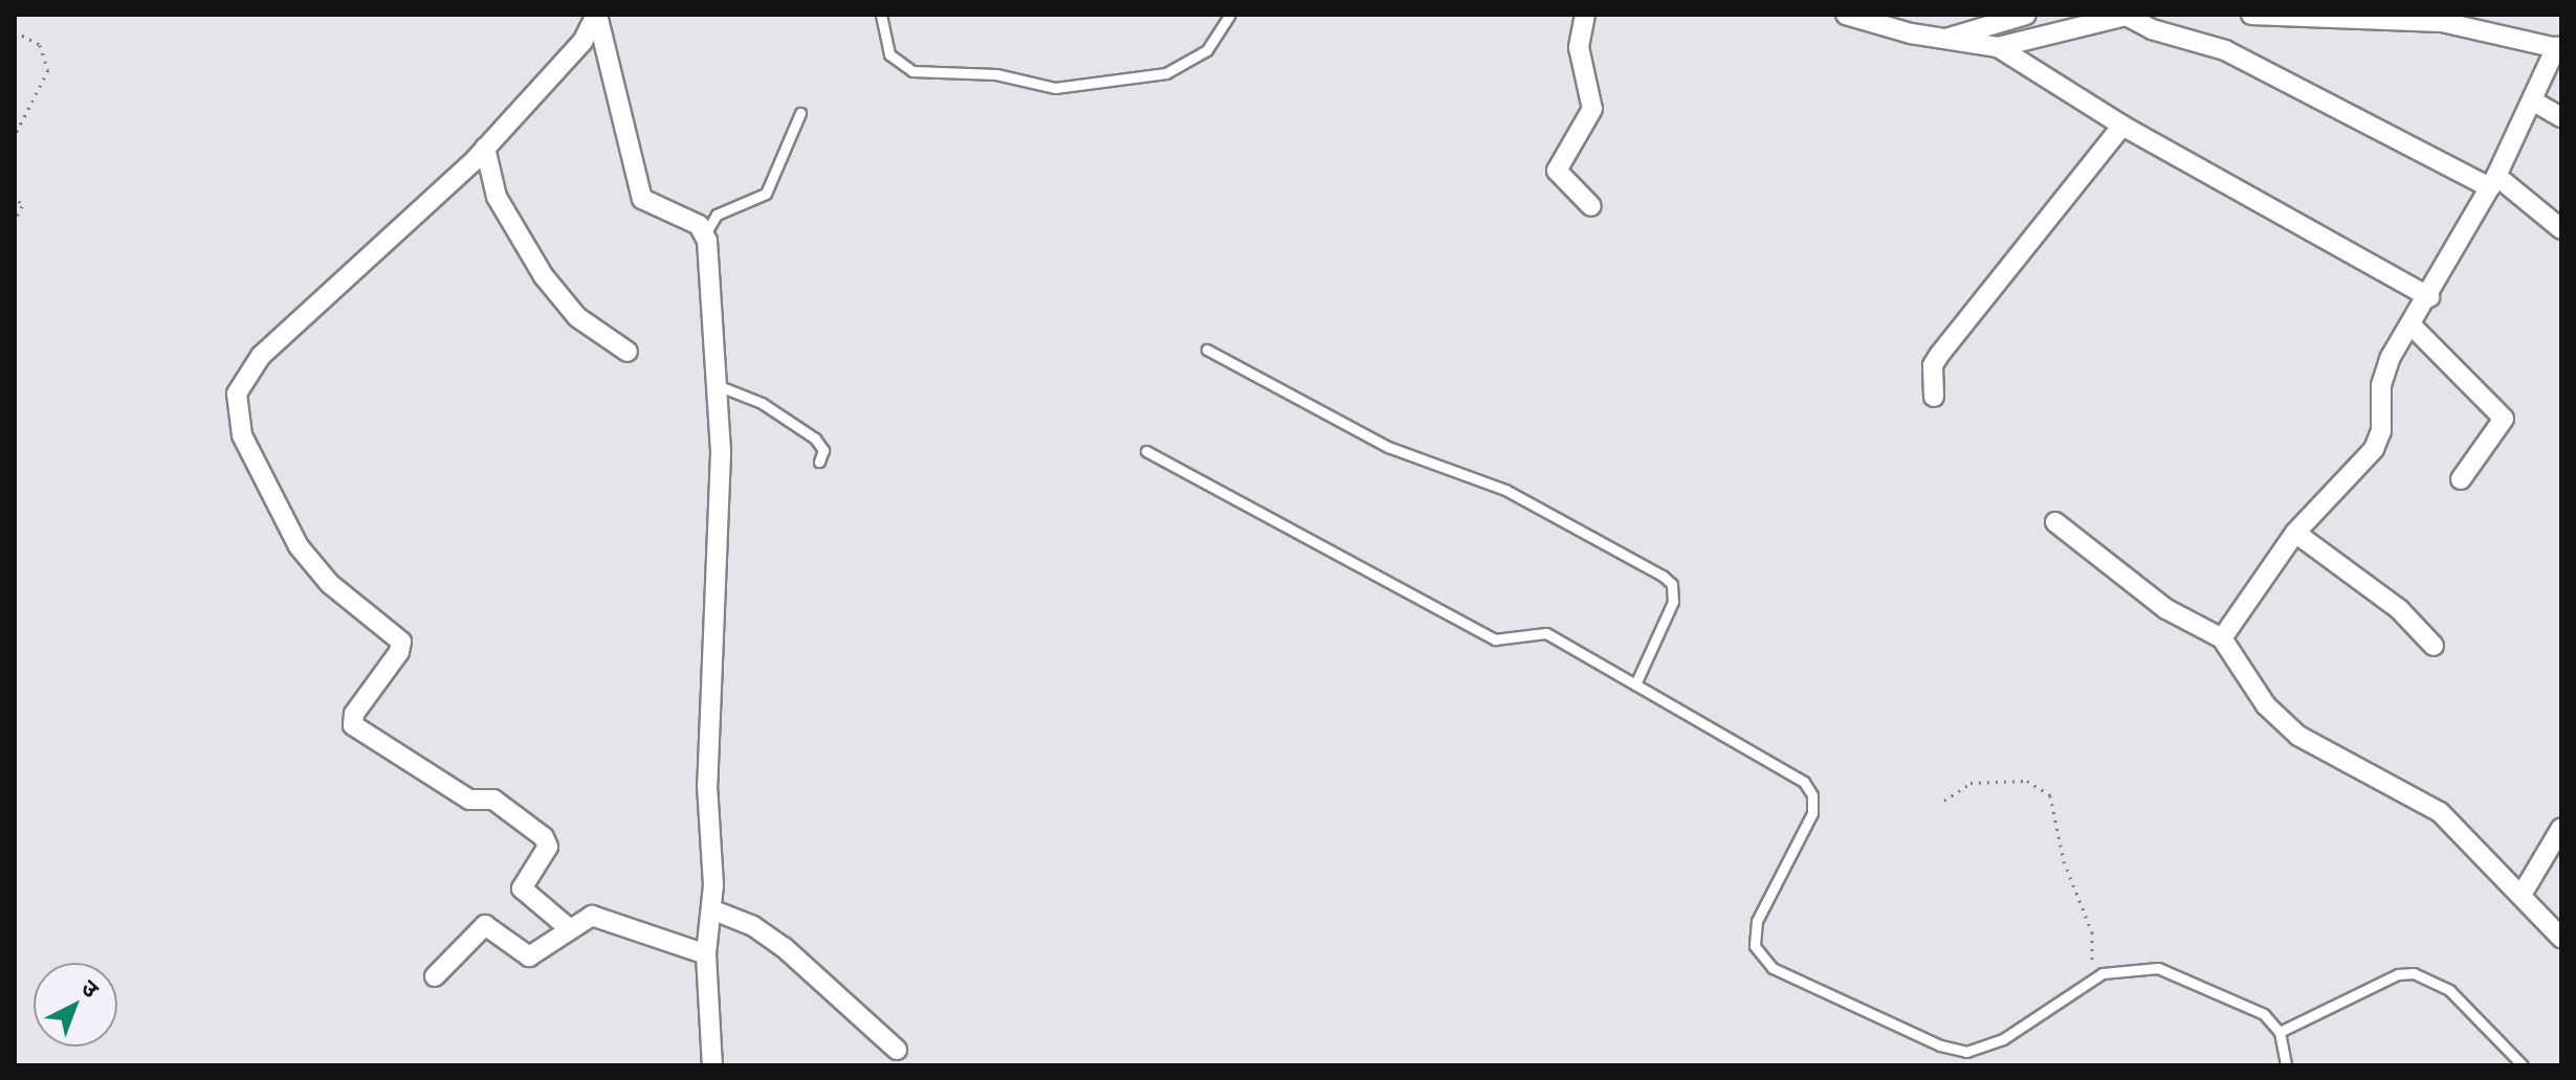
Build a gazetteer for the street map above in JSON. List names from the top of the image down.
{
  "north": "top right"
}
